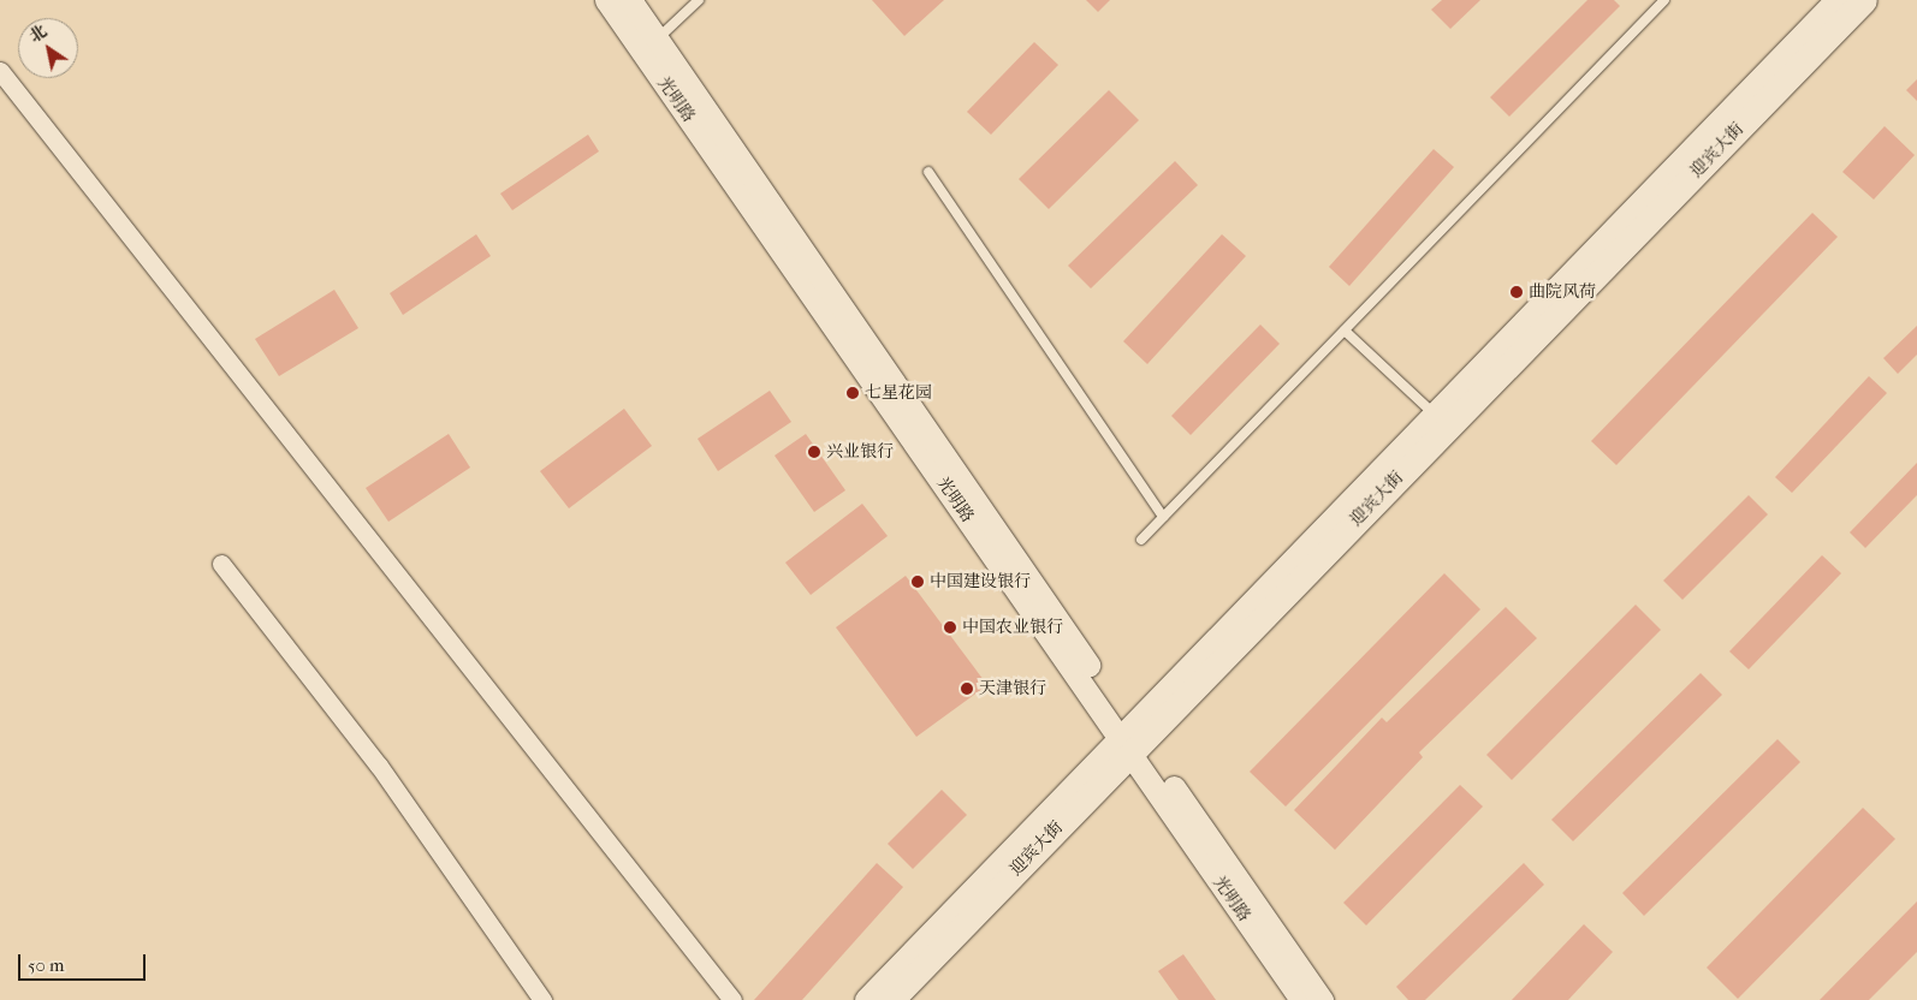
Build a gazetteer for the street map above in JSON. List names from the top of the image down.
{
  "streets": {
    "main road": ["迎宾大街"],
    "street": ["光明路"]
  },
  "crossings": [
    ["光明路", "迎宾大街"]
  ],
  "places": [
    "曲院风荷",
    "七星花园",
    "兴业银行",
    "中国建设银行",
    "中国农业银行",
    "天津银行"
  ],
  "scale_bar": "50 m",
  "north": "top left"
}
